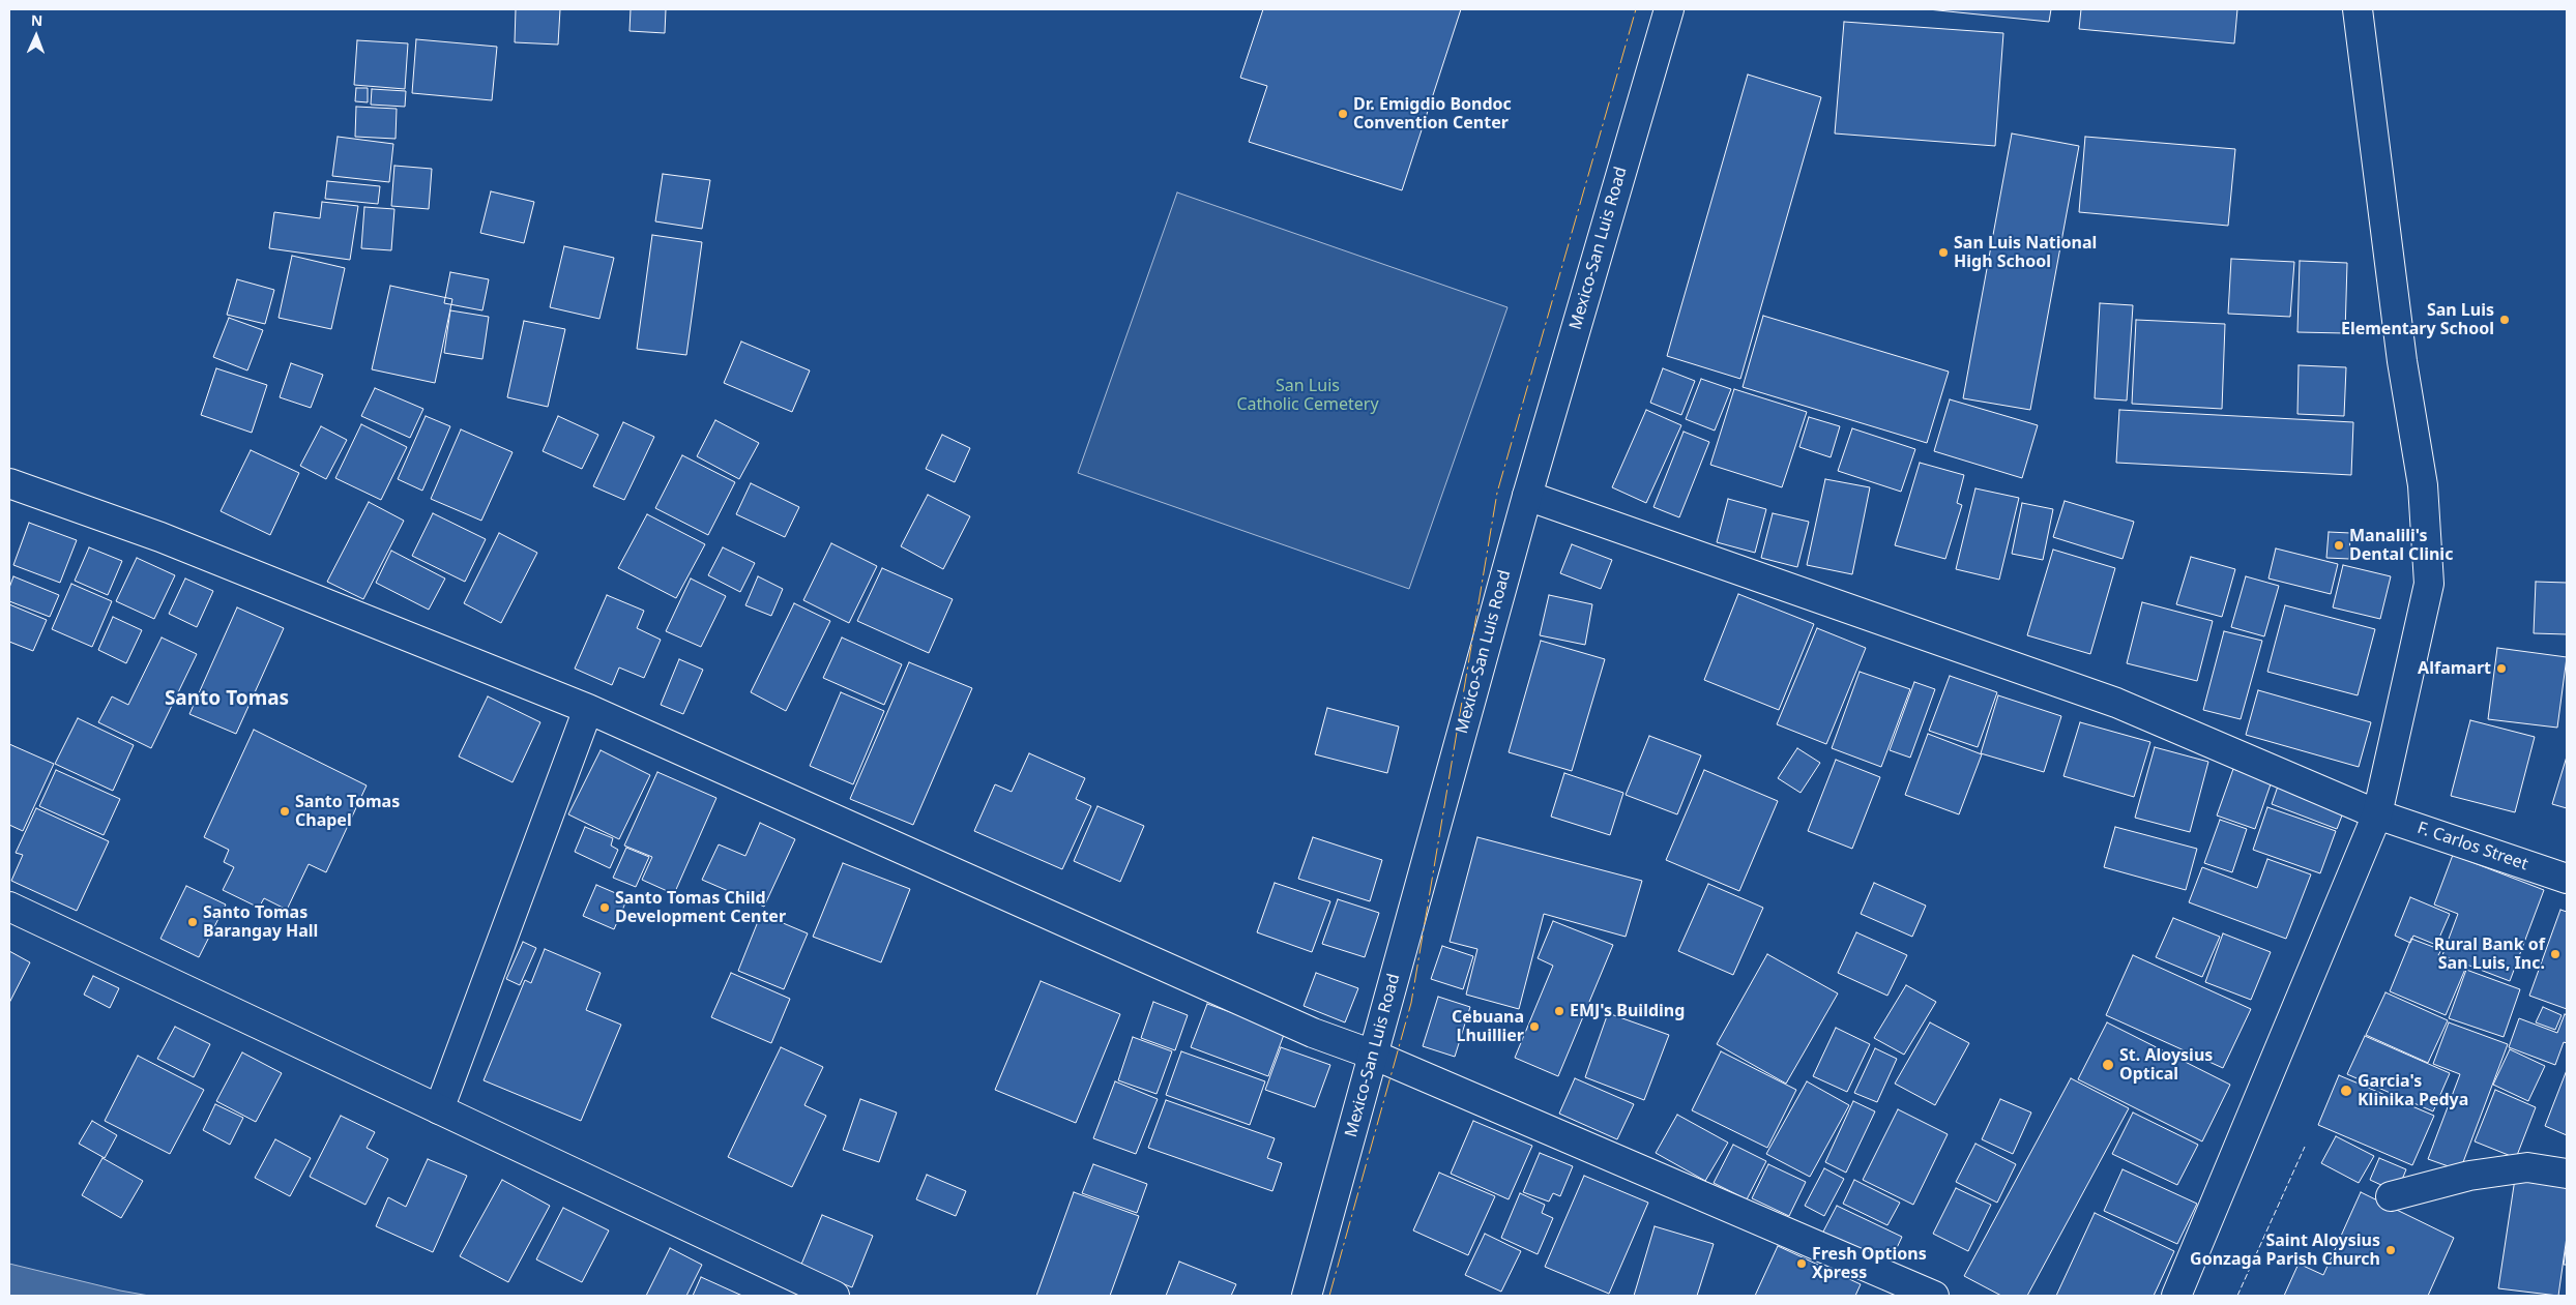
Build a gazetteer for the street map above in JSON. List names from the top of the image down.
{
  "streets": {
    "street": ["Mexico-San Luis Road", "F. Carlos Street"]
  },
  "crossings": [
    ["Mexico-San Luis Road", "F. Carlos Street"]
  ],
  "districts": ["Santo Tomas"],
  "parks": ["San Luis Catholic Cemetery"],
  "places": [
    "Dr. Emigdio Bondoc Convention Center",
    "San Luis National High School",
    "San Luis Elementary School",
    "Manalili's Dental Clinic",
    "Alfamart",
    "Santo Tomas Chapel",
    "Santo Tomas Child Development Center",
    "Santo Tomas Barangay Hall",
    "Rural Bank of San Luis, Inc.",
    "EMJ's Building",
    "Cebuana Lhuillier",
    "St. Aloysius Optical",
    "Garcia's Klinika Pedya",
    "Saint Aloysius Gonzaga Parish Church",
    "Fresh Options Xpress"
  ],
  "north": "top"
}
